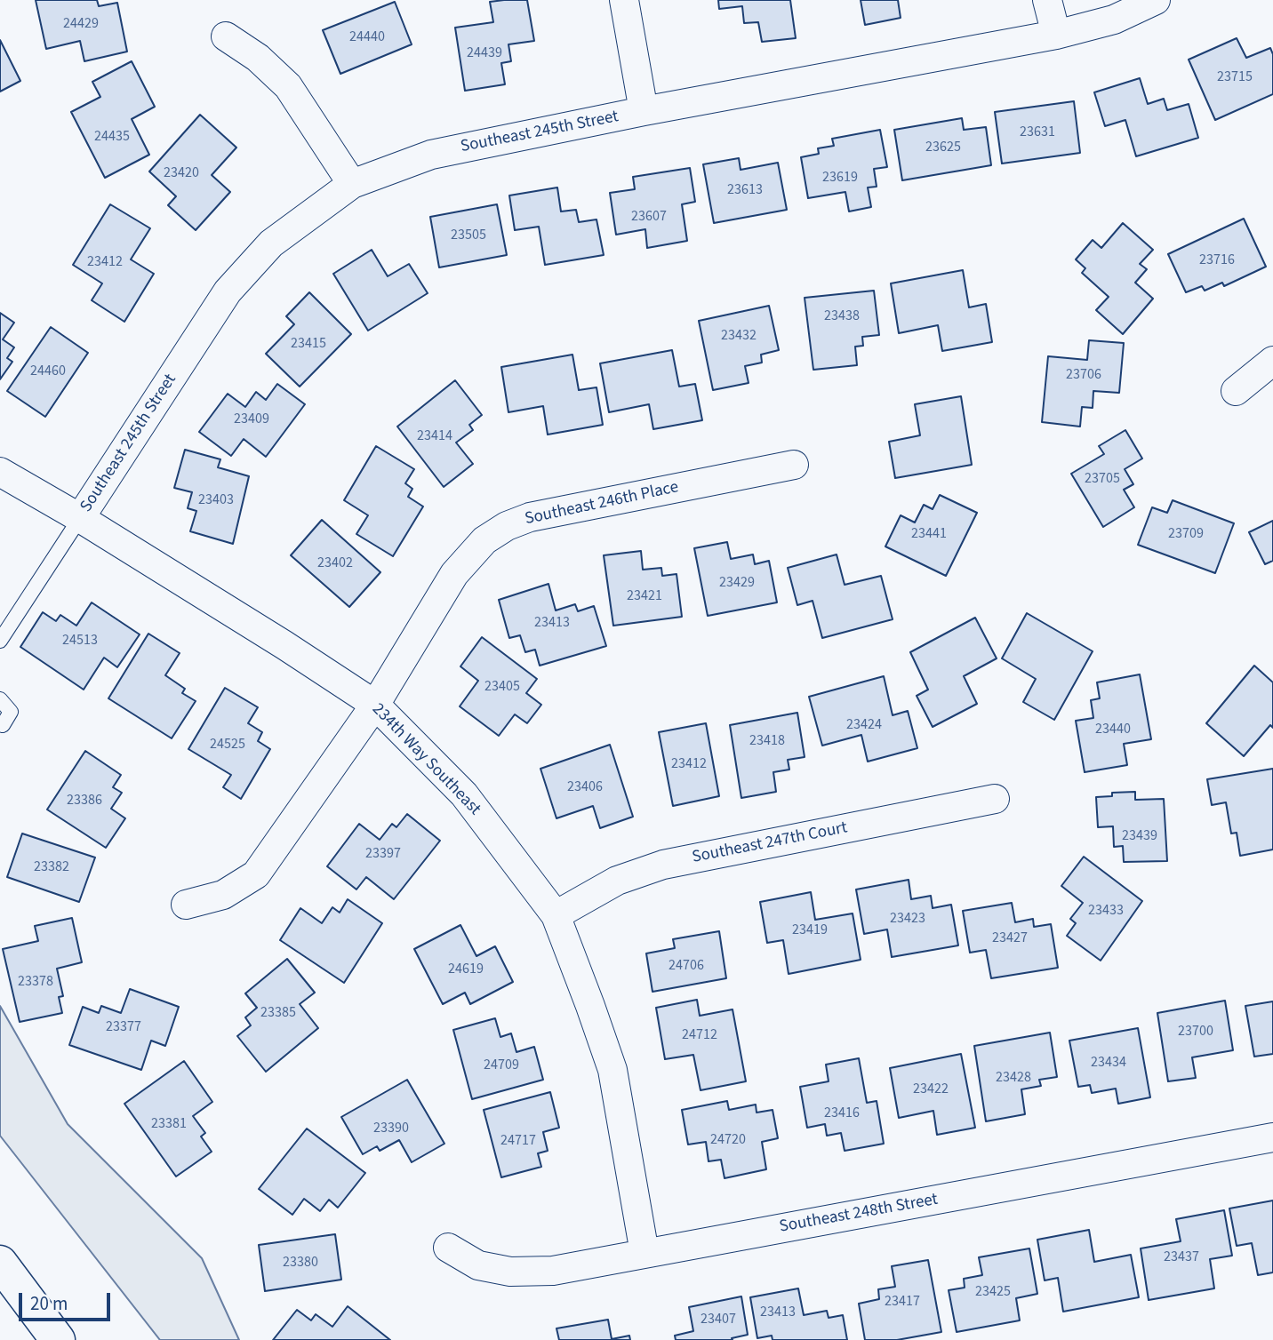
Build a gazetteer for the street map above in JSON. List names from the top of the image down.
{
  "streets": {
    "street": [
      "Southeast 245th Street",
      "Southeast 246th Place",
      "234th Way Southeast",
      "Southeast 247th Court",
      "Southeast 248th Street"
    ]
  },
  "crossings": [
    ["Southeast 245th Street", "234th Way Southeast"],
    ["Southeast 246th Place", "234th Way Southeast"],
    ["234th Way Southeast", "Southeast 247th Court"],
    ["234th Way Southeast", "Southeast 248th Street"]
  ],
  "house_numbers": [
    "24429",
    "24440",
    "24439",
    "23715",
    "23631",
    "24435",
    "23625",
    "23420",
    "23619",
    "23613",
    "23607",
    "23505",
    "23716",
    "23412",
    "23438",
    "23432",
    "23415",
    "24460",
    "23706",
    "23409",
    "23414",
    "23705",
    "23403",
    "23441",
    "23709",
    "23402",
    "23429",
    "23421",
    "23413",
    "24513",
    "23405",
    "23424",
    "23440",
    "23418",
    "24525",
    "23412",
    "23406",
    "23386",
    "23439",
    "23397",
    "23382",
    "23433",
    "23423",
    "23419",
    "23427",
    "24706",
    "24619",
    "23378",
    "23385",
    "23377",
    "23700",
    "24712",
    "23434",
    "24709",
    "23428",
    "23422",
    "23416",
    "23381",
    "23390",
    "24720",
    "24717",
    "23437",
    "23380",
    "23425",
    "23417",
    "23413",
    "23407"
  ],
  "scale_bar": "20 m"
}
